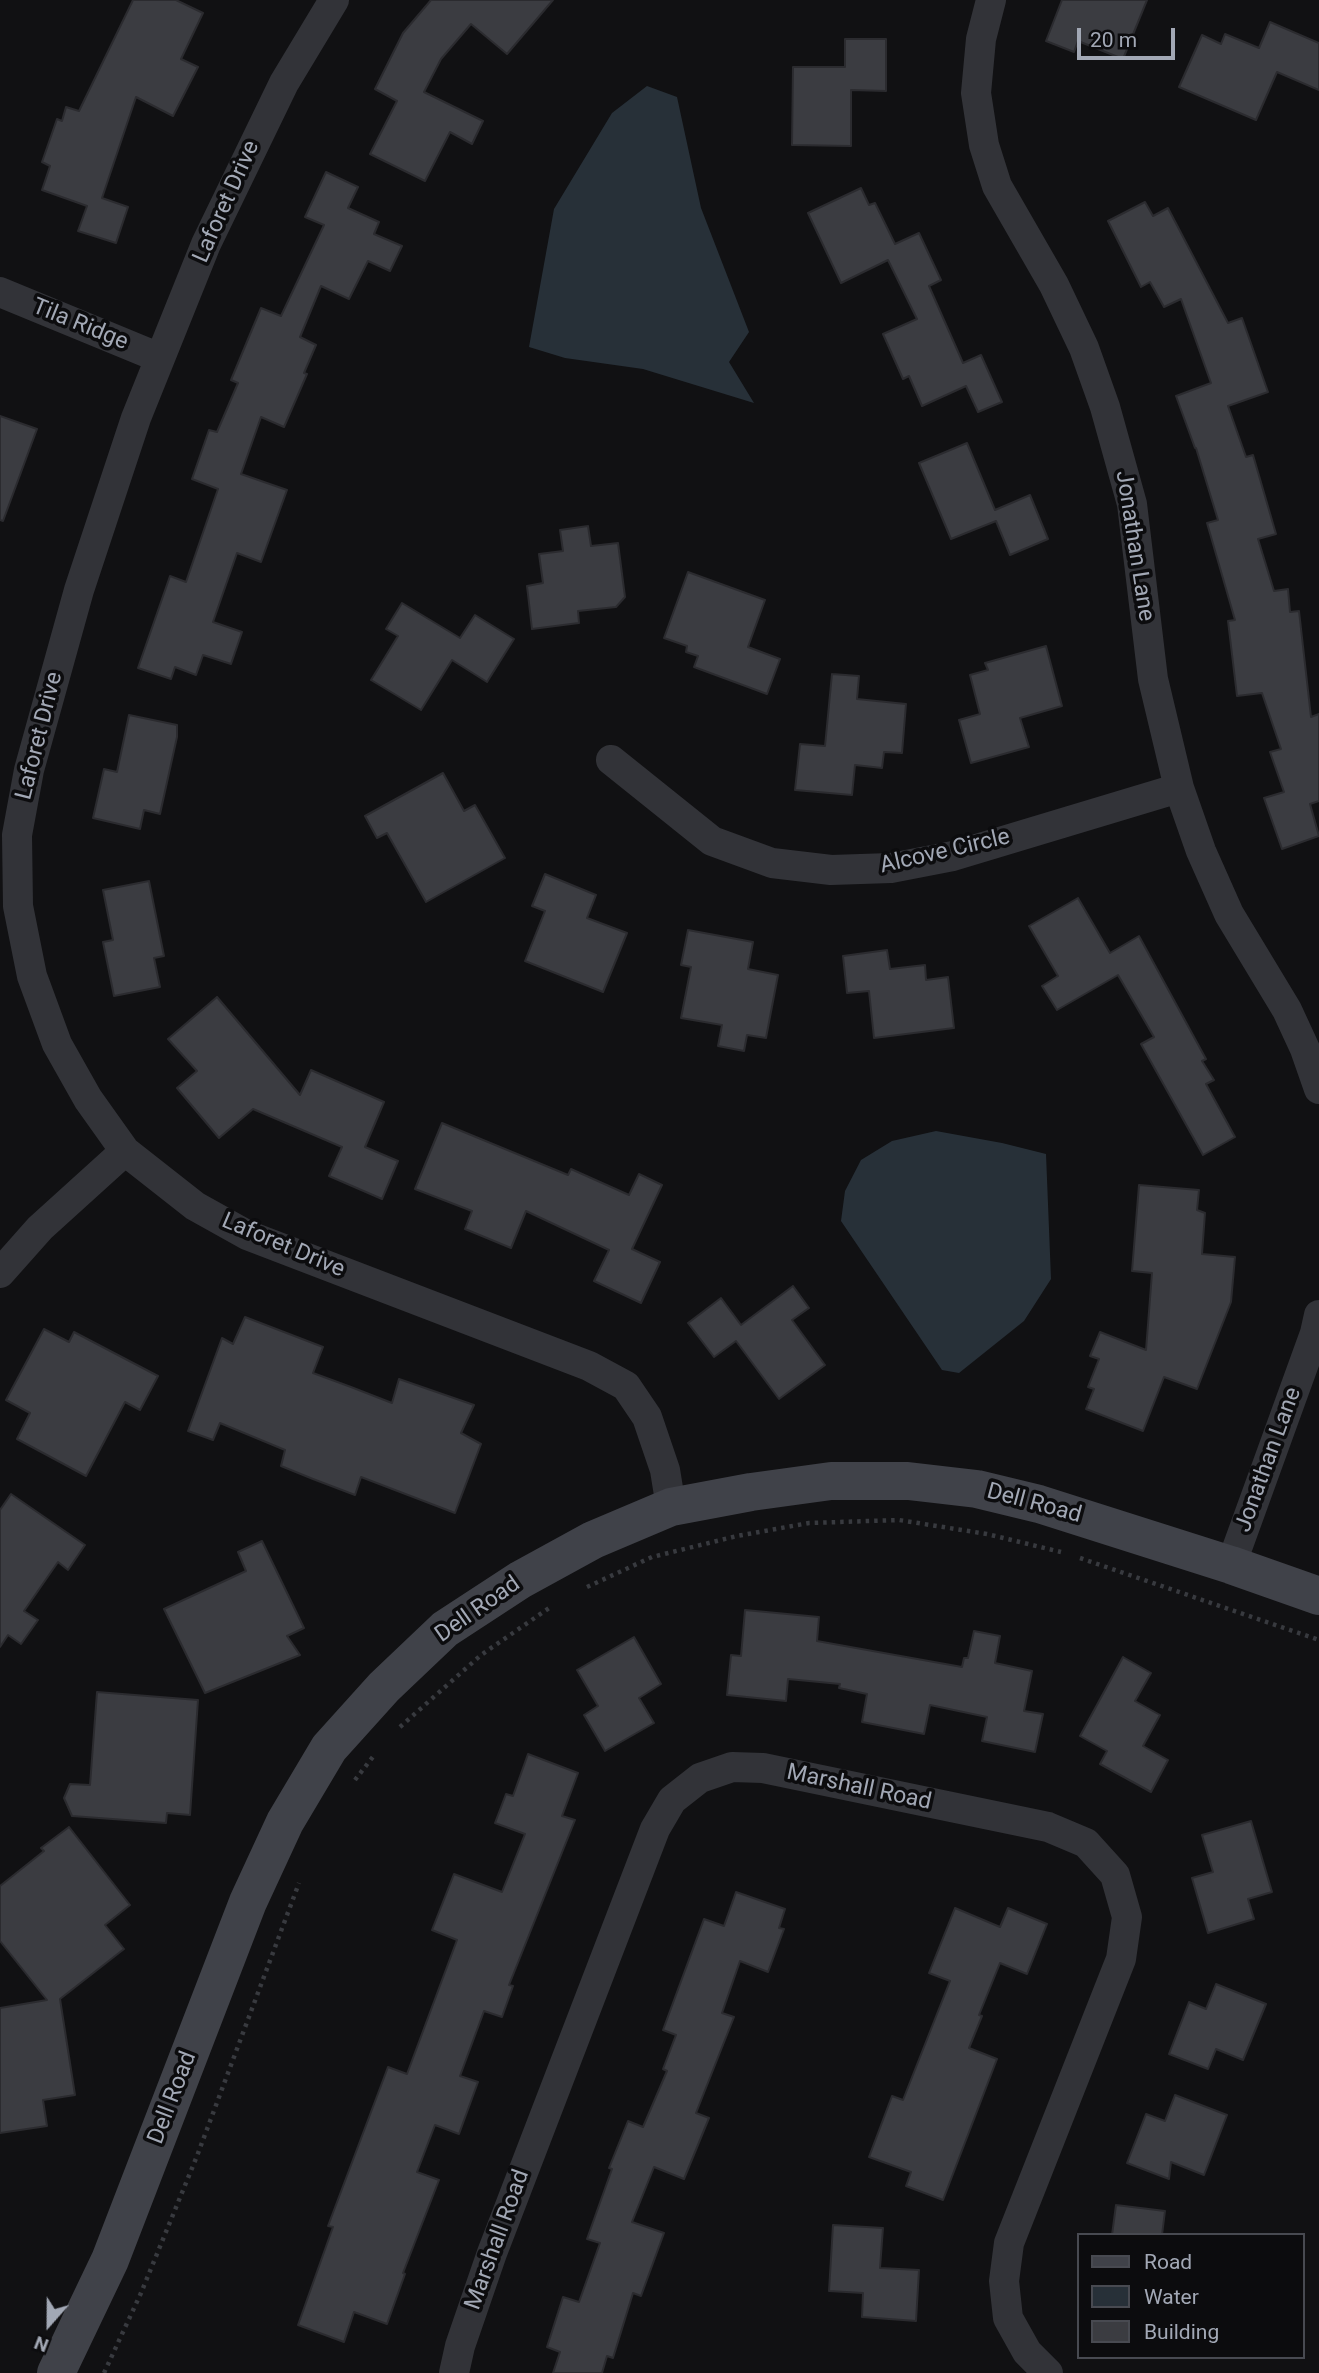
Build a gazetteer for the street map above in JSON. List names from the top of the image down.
{
  "streets": {
    "street": [
      "Laforet Drive",
      "Tila Ridge",
      "Jonathan Lane",
      "Alcove Circle",
      "Dell Road",
      "Marshall Road"
    ]
  },
  "crossings": [
    ["Laforet Drive", "Tila Ridge"],
    ["Laforet Drive", "Dell Road"],
    ["Jonathan Lane", "Alcove Circle"],
    ["Jonathan Lane", "Dell Road"]
  ],
  "legend": ["Road", "Water", "Building"],
  "scale_bar": "20 m",
  "north": "bottom"
}
